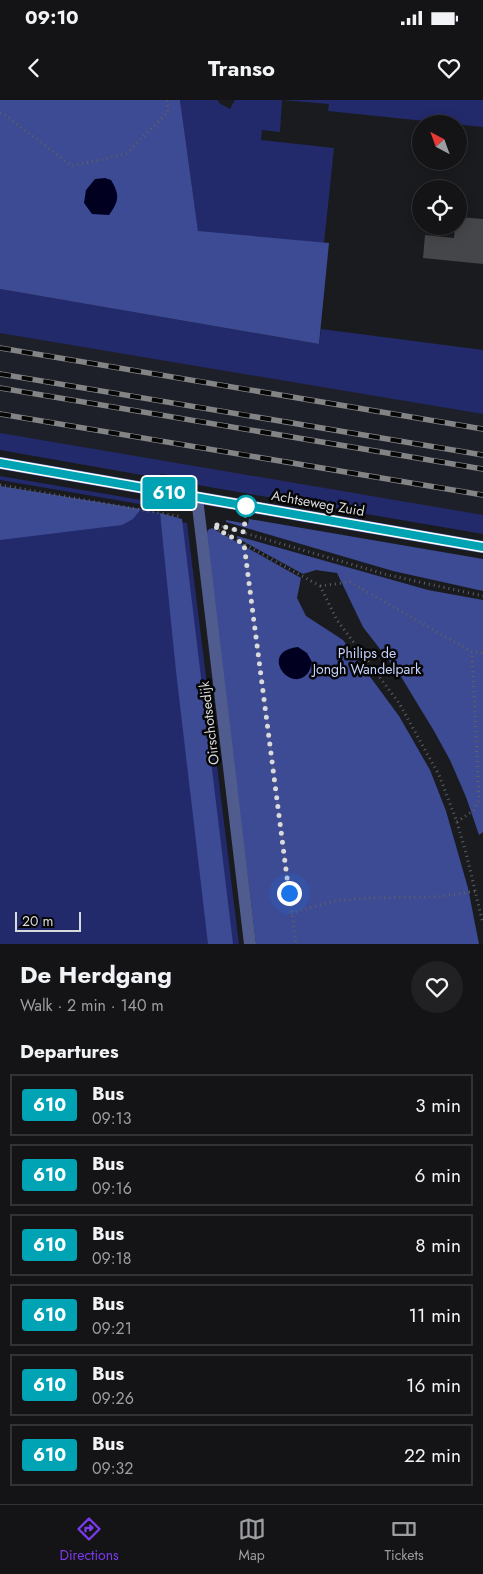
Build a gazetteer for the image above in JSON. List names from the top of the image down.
{
  "streets": {
    "street": ["Achtseweg Zuid", "Oirschotsedijk"]
  },
  "crossings": [
    ["Achtseweg Zuid", "Oirschotsedijk"]
  ],
  "parks": ["Philips de Jongh Wandelpark"],
  "lines": ["bus line 610"],
  "scale_bar": "20 m",
  "north": "top left",
  "page": {
    "status": "09:10",
    "header": "Transo",
    "on_map": "610",
    "scale": "20 m",
    "heading": [
      ["De Herdgang", "Walk · 2 min · 140 m"],
      "Departures"
    ],
    "list": [
      {
        "mark": "610",
        "name": "Bus",
        "note": "09:13",
        "value": "3 min"
      },
      {
        "mark": "610",
        "name": "Bus",
        "note": "09:16",
        "value": "6 min"
      },
      {
        "mark": "610",
        "name": "Bus",
        "note": "09:18",
        "value": "8 min"
      },
      {
        "mark": "610",
        "name": "Bus",
        "note": "09:21",
        "value": "11 min"
      },
      {
        "mark": "610",
        "name": "Bus",
        "note": "09:26",
        "value": "16 min"
      },
      {
        "mark": "610",
        "name": "Bus",
        "note": "09:32",
        "value": "22 min"
      }
    ],
    "tabs": ["Directions", "Map", "Tickets"]
  }
}
